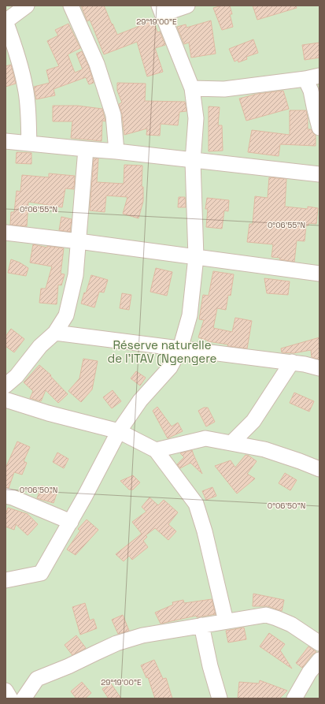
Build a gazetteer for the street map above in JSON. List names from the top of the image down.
{
  "parks": ["Réserve naturelle de l'ITAV (Ngengere"],
  "coordinates": ["29°19'00\"E", "0°06'55\"N", "0°06'50\"N"]
}
